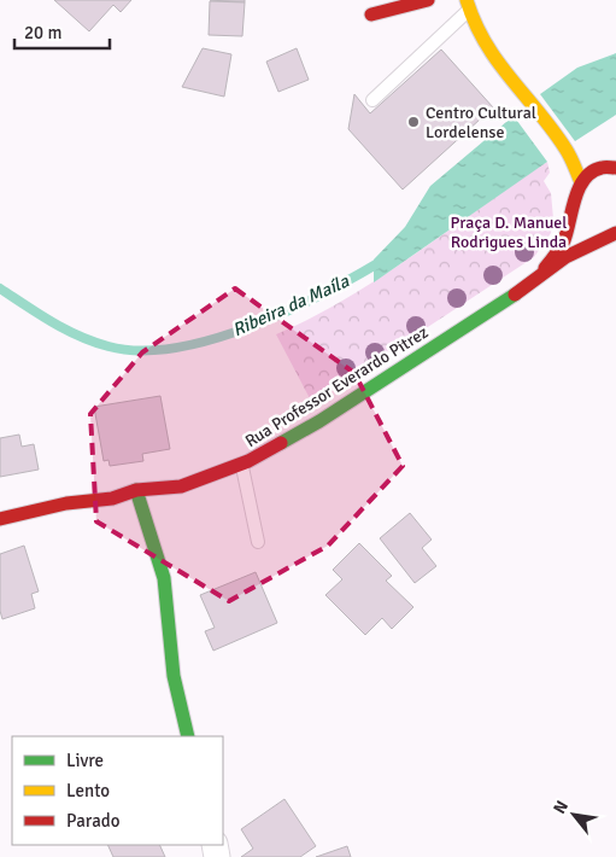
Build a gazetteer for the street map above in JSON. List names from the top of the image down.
{
  "streets": {
    "street": ["Rua Professor Everardo Pitrez"]
  },
  "water": ["Ribeira da Maíla"],
  "parks": ["Praça D. Manuel Rodrigues Linda"],
  "places": ["Centro Cultural Lordelense"],
  "legend": ["Livre", "Lento", "Parado"],
  "scale_bar": "20 m",
  "north": "top left"
}
